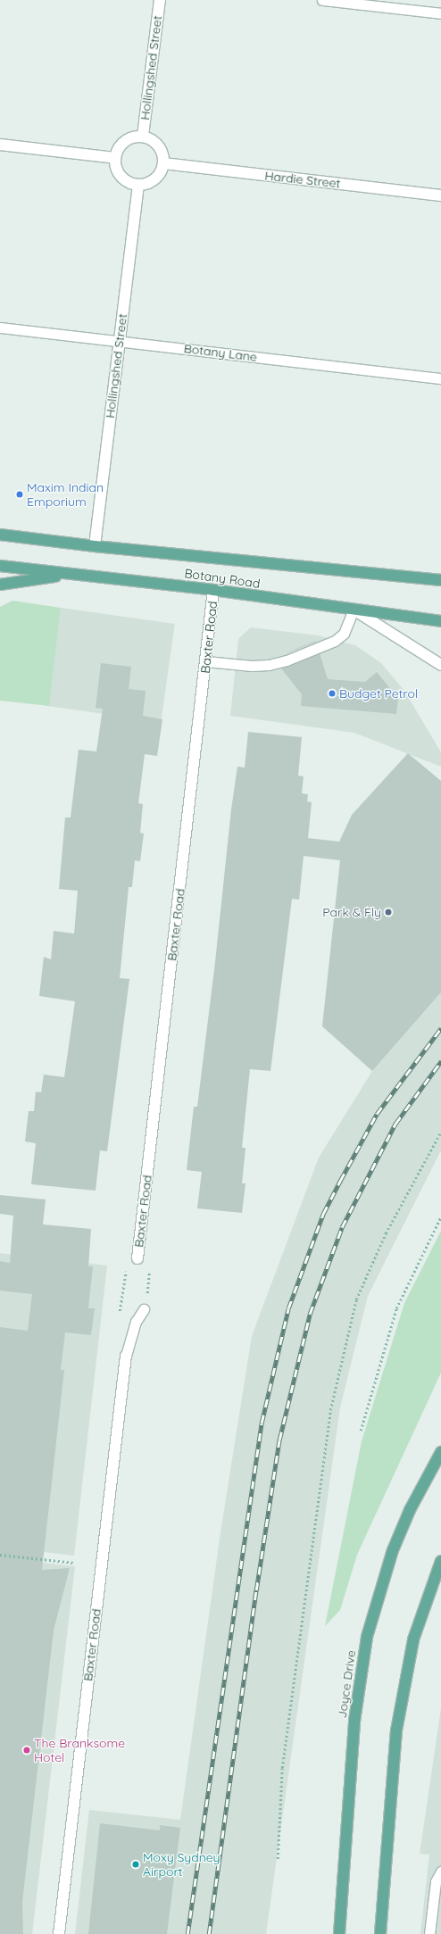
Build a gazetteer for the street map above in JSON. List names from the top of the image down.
{
  "streets": {
    "main road": ["Botany Road", "Joyce Drive"],
    "street": ["Hollingshed Street", "Hardie Street", "Baxter Road"],
    "lane": ["Botany Lane"]
  },
  "crossings": [
    ["Hollingshed Street", "Hardie Street"],
    ["Hollingshed Street", "Botany Lane"],
    ["Hollingshed Street", "Botany Road"],
    ["Botany Road", "Baxter Road"]
  ],
  "places": [
    "Maxim Indian Emporium",
    "Budget Petrol",
    "Park & Fly",
    "The Branksome Hotel",
    "Moxy Sydney Airport"
  ]
}
